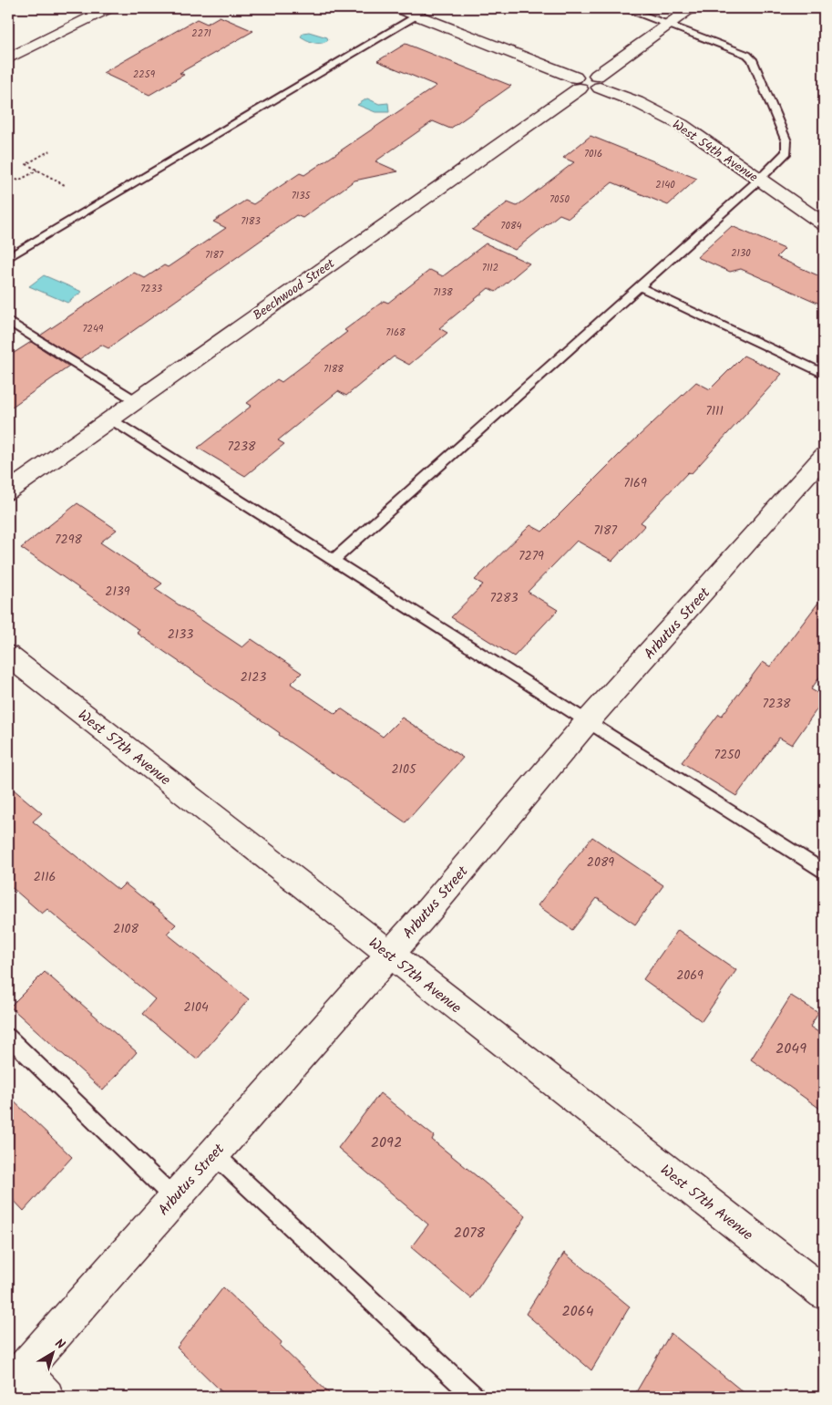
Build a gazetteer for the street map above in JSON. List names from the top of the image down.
{
  "streets": {
    "street": [
      "West 54th Avenue",
      "Beechwood Street",
      "Arbutus Street",
      "West 57th Avenue"
    ]
  },
  "crossings": [
    ["Arbutus Street", "West 57th Avenue"]
  ],
  "house_numbers": [
    "2271",
    "2259",
    "7016",
    "2140",
    "7135",
    "7050",
    "7183",
    "7084",
    "2130",
    "7187",
    "7112",
    "7233",
    "7138",
    "7249",
    "7168",
    "7188",
    "7111",
    "7238",
    "7169",
    "7187",
    "7298",
    "7279",
    "2139",
    "7283",
    "2133",
    "2123",
    "7238",
    "7250",
    "2105",
    "2089",
    "2116",
    "2108",
    "2069",
    "2104",
    "2049",
    "2092",
    "2078",
    "2064"
  ],
  "north": "top right"
}
